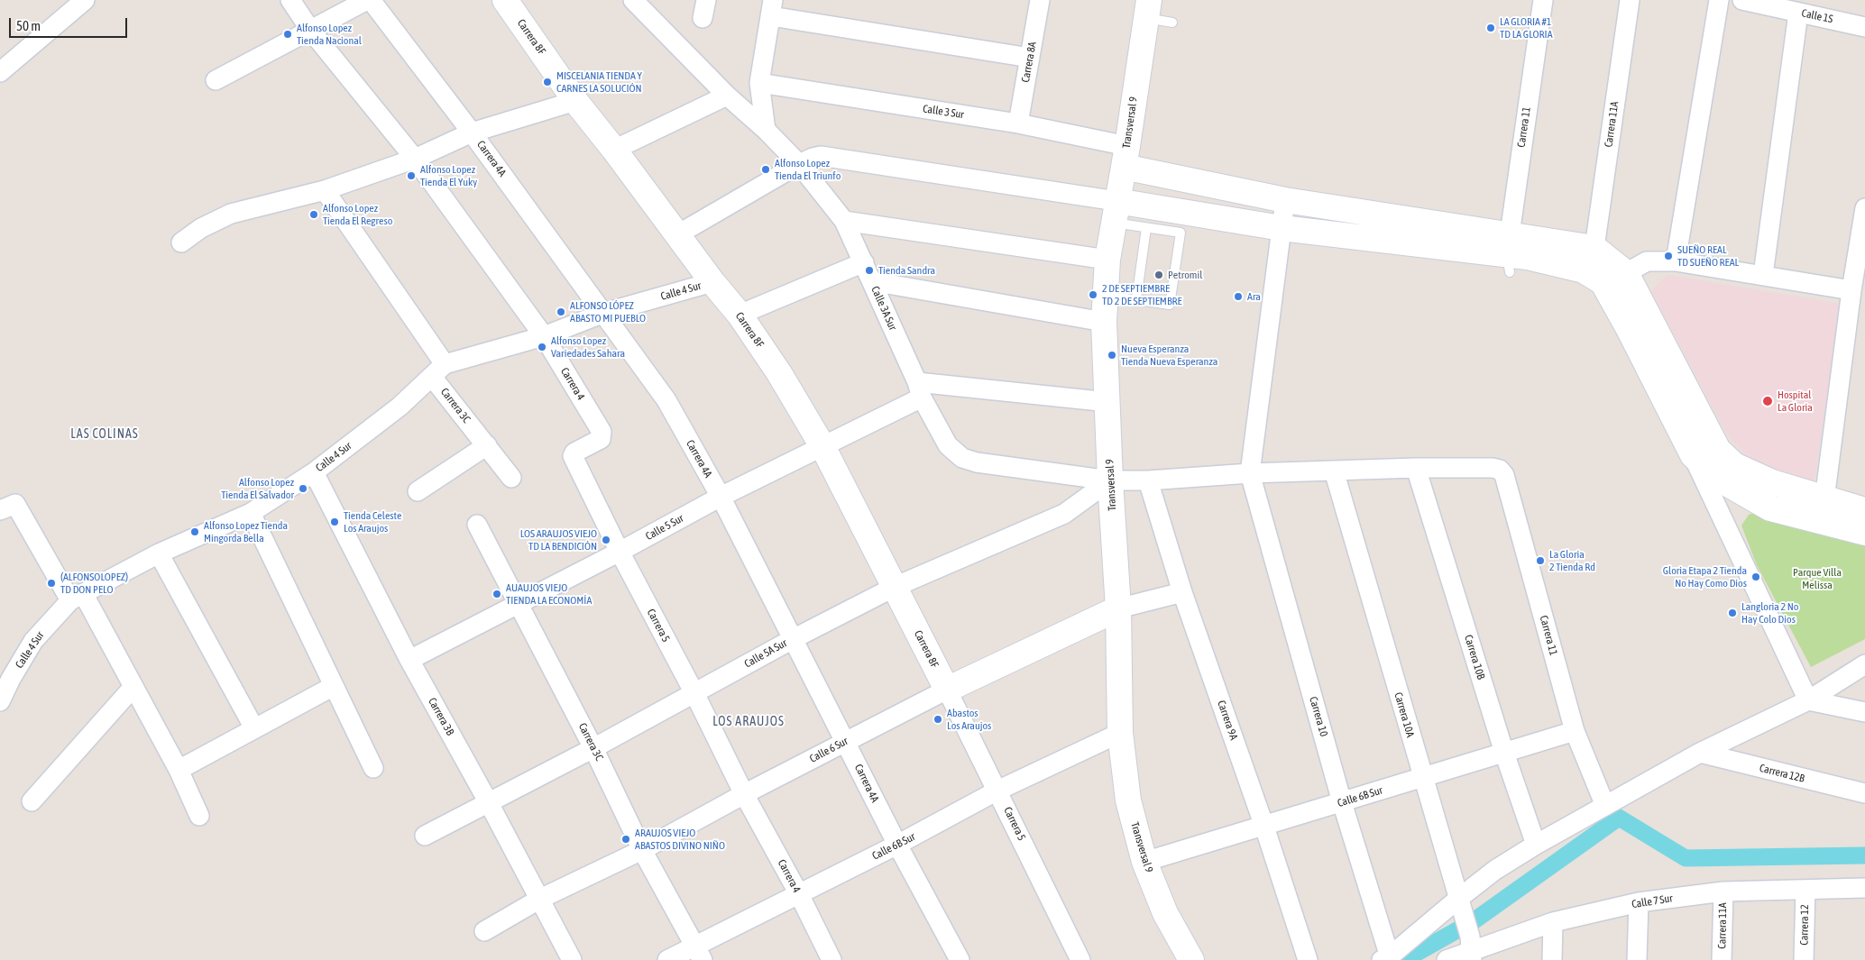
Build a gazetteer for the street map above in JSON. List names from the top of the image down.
{
  "streets": {
    "street": [
      "Calle 1S",
      "Carrera 8F",
      "Carrera 8A",
      "Calle 3 Sur",
      "Transversal 9",
      "Carrera 11A",
      "Carrera 11",
      "Carrera 4A",
      "Calle 4 Sur",
      "Calle 3A Sur",
      "Carrera 4",
      "Carrera 3C",
      "Calle 5 Sur",
      "Carrera 5",
      "Calle 5A Sur",
      "Carrera 10B",
      "Carrera 10A",
      "Carrera 3B",
      "Carrera 10",
      "Carrera 9A",
      "Calle 6 Sur",
      "Carrera 12B",
      "Calle 6B Sur",
      "Calle 7 Sur",
      "Carrera 12"
    ]
  },
  "crossings": [
    ["Carrera 8F", "Calle 4 Sur"],
    ["Carrera 8F", "Calle 5 Sur"],
    ["Carrera 8F", "Carrera 5"],
    ["Carrera 8F", "Calle 5A Sur"],
    ["Carrera 8F", "Calle 6 Sur"],
    ["Carrera 8A", "Calle 3 Sur"],
    ["Calle 3 Sur", "Transversal 9"],
    ["Transversal 9", "Calle 3A Sur"],
    ["Transversal 9", "Calle 5A Sur"],
    ["Transversal 9", "Calle 6 Sur"],
    ["Transversal 9", "Calle 6B Sur"],
    ["Carrera 11A", "Calle 7 Sur"],
    ["Carrera 11", "Calle 3A Sur"],
    ["Carrera 11", "Calle 6B Sur"],
    ["Carrera 4A", "Calle 4 Sur"],
    ["Carrera 4A", "Calle 5 Sur"],
    ["Carrera 4A", "Calle 5A Sur"],
    ["Carrera 4A", "Calle 6 Sur"],
    ["Carrera 4A", "Calle 6B Sur"],
    ["Calle 4 Sur", "Carrera 4"],
    ["Calle 4 Sur", "Carrera 3C"],
    ["Calle 4 Sur", "Carrera 3B"],
    ["Calle 3A Sur", "Calle 5 Sur"],
    ["Calle 3A Sur", "Calle 5A Sur"],
    ["Calle 3A Sur", "Carrera 10B"],
    ["Calle 3A Sur", "Carrera 10A"],
    ["Calle 3A Sur", "Carrera 10"],
    ["Calle 3A Sur", "Carrera 9A"],
    ["Carrera 4", "Carrera 5"],
    ["Carrera 4", "Calle 6 Sur"],
    ["Carrera 4", "Calle 6B Sur"],
    ["Carrera 3C", "Calle 5 Sur"],
    ["Carrera 3C", "Calle 5A Sur"],
    ["Carrera 3C", "Calle 6 Sur"],
    ["Carrera 3C", "Calle 6B Sur"],
    ["Calle 5 Sur", "Carrera 5"],
    ["Calle 5 Sur", "Carrera 3B"],
    ["Carrera 5", "Calle 5A Sur"],
    ["Carrera 5", "Calle 6 Sur"],
    ["Carrera 5", "Calle 6B Sur"],
    ["Calle 5A Sur", "Carrera 3B"],
    ["Carrera 10B", "Calle 6B Sur"],
    ["Carrera 10A", "Calle 6B Sur"],
    ["Carrera 10A", "Calle 7 Sur"],
    ["Carrera 3B", "Calle 6 Sur"],
    ["Carrera 10", "Calle 6B Sur"],
    ["Carrera 9A", "Calle 6 Sur"],
    ["Carrera 9A", "Calle 6B Sur"],
    ["Calle 7 Sur", "Carrera 12"]
  ],
  "districts": ["LAS COLINAS", "LOS ARAUJOS"],
  "parks": ["Parque Villa Melissa"],
  "places": [
    "LA GLORIA #1 TD LA GLORIA",
    "Alfonso Lopez Tienda Nacional",
    "MISCELANIA TIENDA Y CARNES LA SOLUCIÓN",
    "Alfonso Lopez Tienda El Triunfo",
    "Alfonso Lopez Tienda El Yuky",
    "Alfonso Lopez Tienda El Regreso",
    "SUEÑO REAL TD SUEÑO REAL",
    "Tienda Sandra",
    "Petromil",
    "2 DE SEPTIEMBRE TD 2 DE SEPTIEMBRE",
    "Ara",
    "ALFONSO LÓPEZ ABASTO MI PUEBLO",
    "Alfonso Lopez Variedades Sahara",
    "Nueva Esperanza Tienda Nueva Esperanza",
    "Hospital La Gloria",
    "Alfonso Lopez Tienda El Salvador",
    "Tienda Celeste Los Araujos",
    "Alfonso Lopez Tienda Mingorda Bella",
    "LOS ARAUJOS VIEJO TD LA BENDICIÓN",
    "La Gloria 2 Tienda Rd",
    "Gloria Etapa 2 Tienda No Hay Como Dios",
    "(ALFONSOLOPEZ) TD DON PELO",
    "AUAUJOS VIEJO TIENDA LA ECONOMÍA",
    "Langloria 2 No Hay Colo Dios",
    "Abastos Los Araujos",
    "ARAUJOS VIEJO ABASTOS DIVINO NIÑO"
  ],
  "scale_bar": "50 m"
}
